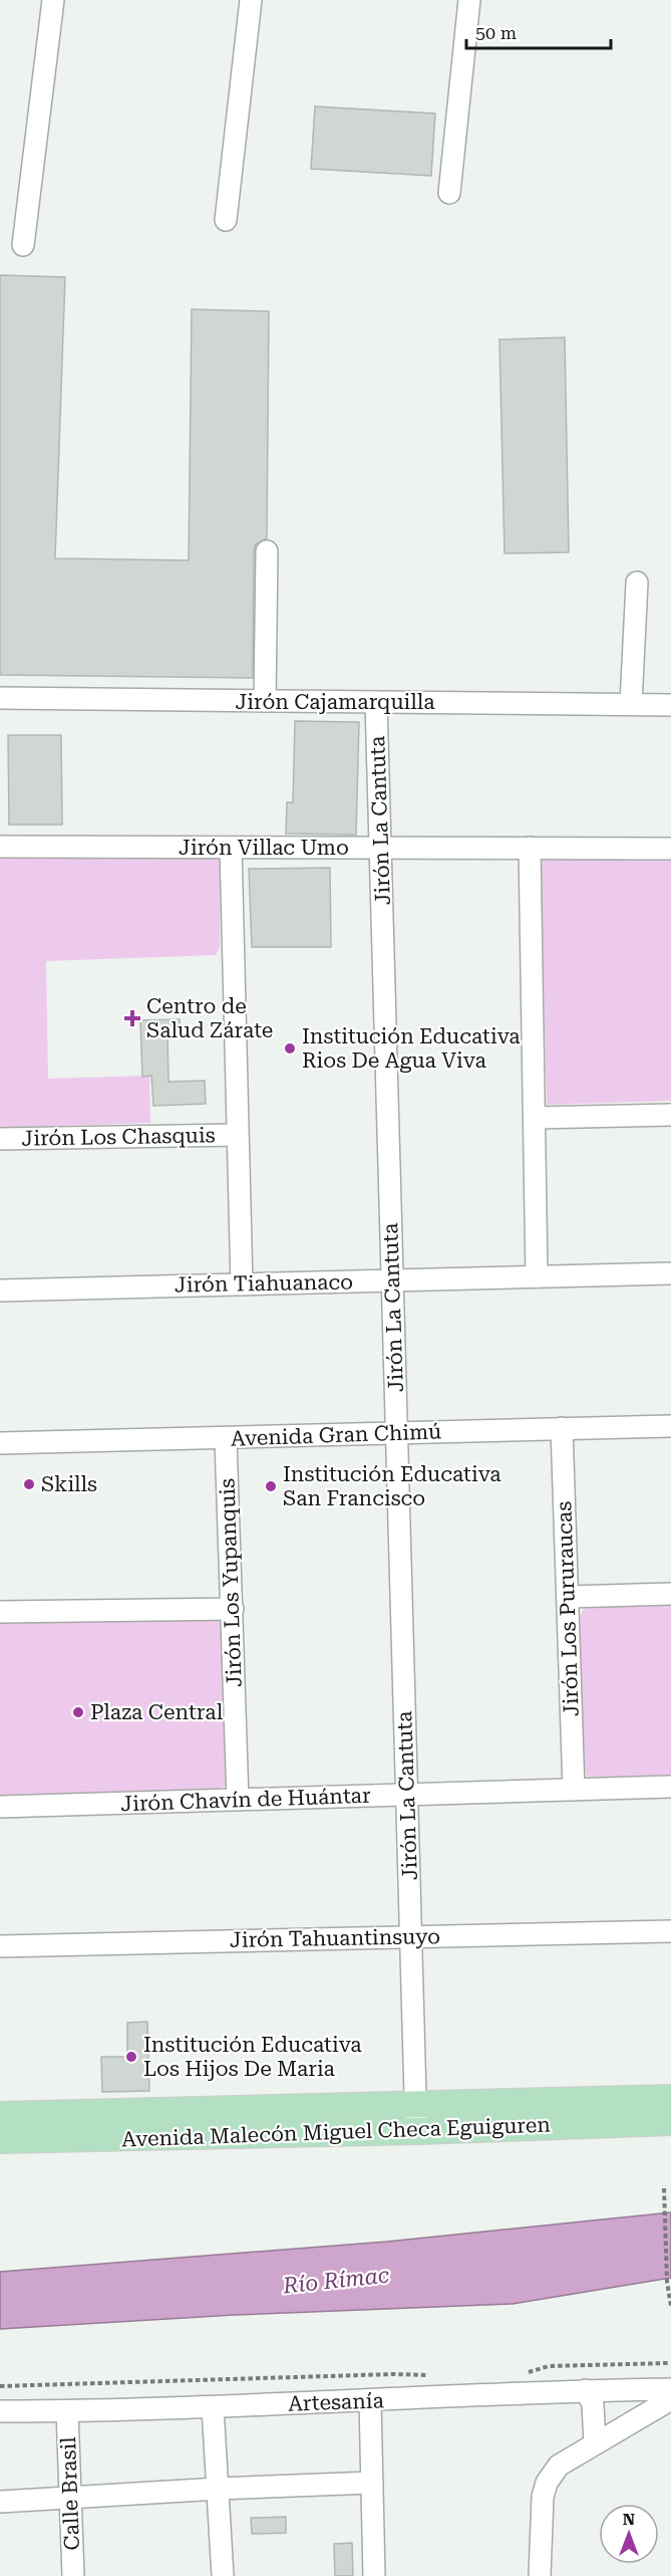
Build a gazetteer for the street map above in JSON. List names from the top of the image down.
{
  "streets": {
    "main road": ["Avenida Malecón Miguel Checa Eguiguren"],
    "street": [
      "Jirón Cajamarquilla",
      "Jirón La Cantuta",
      "Jirón Villac Umo",
      "Jirón Los Chasquis",
      "Jirón Tiahuanaco",
      "Avenida Gran Chimú",
      "Jirón Los Yupanquis",
      "Jirón Los Pururaucas",
      "Jirón Chavín de Huántar",
      "Jirón Tahuantinsuyo",
      "Artesanía",
      "Calle Brasil"
    ]
  },
  "crossings": [
    ["Jirón Cajamarquilla", "Jirón La Cantuta"],
    ["Jirón La Cantuta", "Jirón Villac Umo"],
    ["Jirón La Cantuta", "Jirón Tiahuanaco"],
    ["Jirón La Cantuta", "Avenida Gran Chimú"],
    ["Jirón La Cantuta", "Jirón Chavín de Huántar"],
    ["Jirón La Cantuta", "Jirón Tahuantinsuyo"],
    ["Jirón La Cantuta", "Avenida Malecón Miguel Checa Eguiguren"],
    ["Avenida Gran Chimú", "Jirón Los Yupanquis"],
    ["Avenida Gran Chimú", "Jirón Los Pururaucas"],
    ["Jirón Los Yupanquis", "Jirón Chavín de Huántar"],
    ["Jirón Los Pururaucas", "Jirón Chavín de Huántar"],
    ["Artesanía", "Calle Brasil"]
  ],
  "water": ["Río Rímac"],
  "places": {
    "health": ["Centro de Salud Zárate"],
    "other": [
      "Institución Educativa Rios De Agua Viva",
      "Skills",
      "Institución Educativa San Francisco",
      "Plaza Central",
      "Institución Educativa Los Hijos De Maria"
    ]
  },
  "scale_bar": "50 m",
  "north": "top"
}
